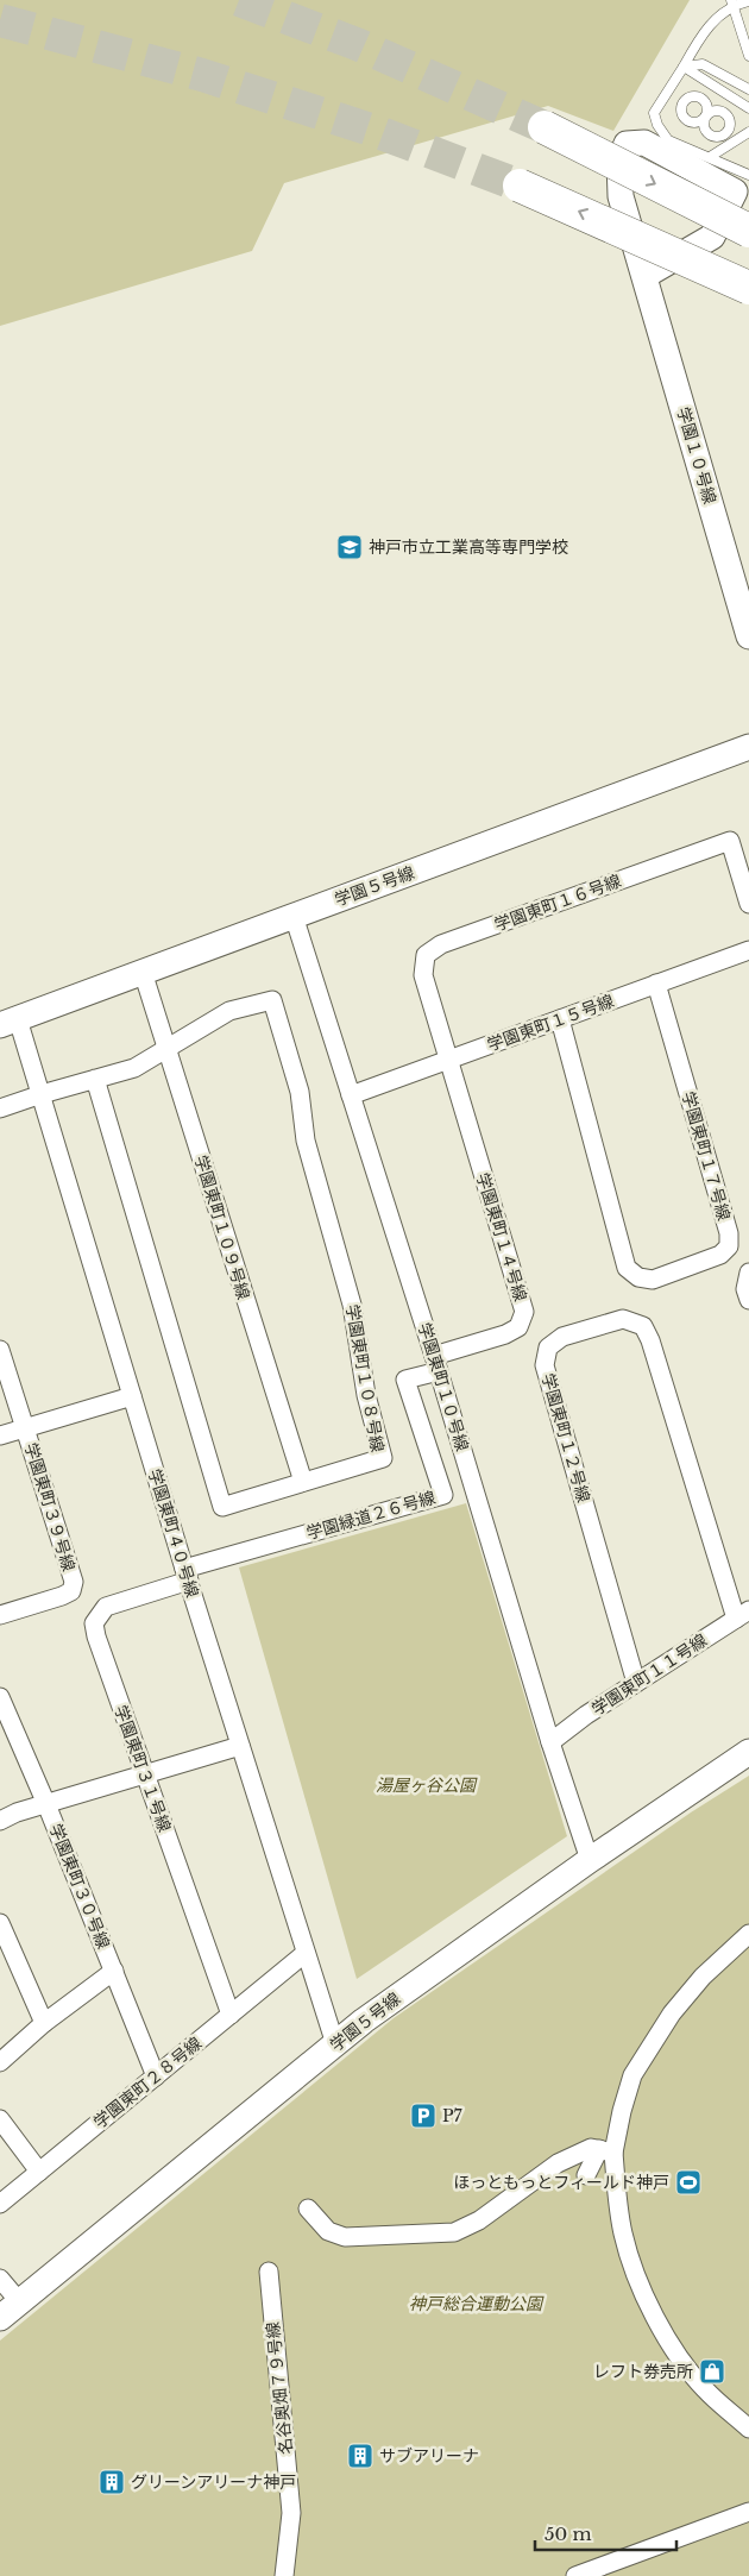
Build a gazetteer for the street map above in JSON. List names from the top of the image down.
{
  "streets": {
    "street": [
      "学園１０号線",
      "学園５号線",
      "学園東町１６号線",
      "学園東町１５号線",
      "学園東町１７号線",
      "学園東町１０９号線",
      "学園東町１４号線",
      "学園東町１０８号線",
      "学園東町１０号線",
      "学園東町１２号線",
      "学園東町３９号線",
      "学園緑道２６号線",
      "学園東町４０号線",
      "学園東町１１号線",
      "学園東町３１号線",
      "学園東町３０号線",
      "学園東町２８号線",
      "名谷奥畑７９号線"
    ]
  },
  "crossings": [
    ["学園５号線", "学園東町１０９号線"],
    ["学園５号線", "学園東町１０号線"],
    ["学園５号線", "学園東町４０号線"],
    ["学園東町１６号線", "学園東町１５号線"],
    ["学園東町１６号線", "学園東町１４号線"],
    ["学園東町１５号線", "学園東町１７号線"],
    ["学園東町１５号線", "学園東町１４号線"],
    ["学園東町１５号線", "学園東町１０号線"],
    ["学園東町１０９号線", "学園東町１０８号線"],
    ["学園東町１４号線", "学園東町１０号線"],
    ["学園東町１４号線", "学園緑道２６号線"],
    ["学園東町１０８号線", "学園東町４０号線"],
    ["学園東町１０号線", "学園緑道２６号線"],
    ["学園東町１０号線", "学園東町１１号線"],
    ["学園東町１２号線", "学園東町１１号線"],
    ["学園緑道２６号線", "学園東町４０号線"],
    ["学園緑道２６号線", "学園東町３１号線"],
    ["学園東町４０号線", "学園東町３１号線"],
    ["学園東町４０号線", "学園東町２８号線"],
    ["学園東町３１号線", "学園東町２８号線"],
    ["学園東町３０号線", "学園東町２８号線"]
  ],
  "parks": ["湯屋ヶ谷公園", "神戸総合運動公園"],
  "places": {
    "school or university": ["神戸市立工業高等専門学校"],
    "parking": ["P7"],
    "sports": ["ほっともっとフィールド神戸"],
    "shop": ["レフト券売所"],
    "building": ["サブアリーナ", "グリーンアリーナ神戸"]
  },
  "scale_bar": "50 m"
}
